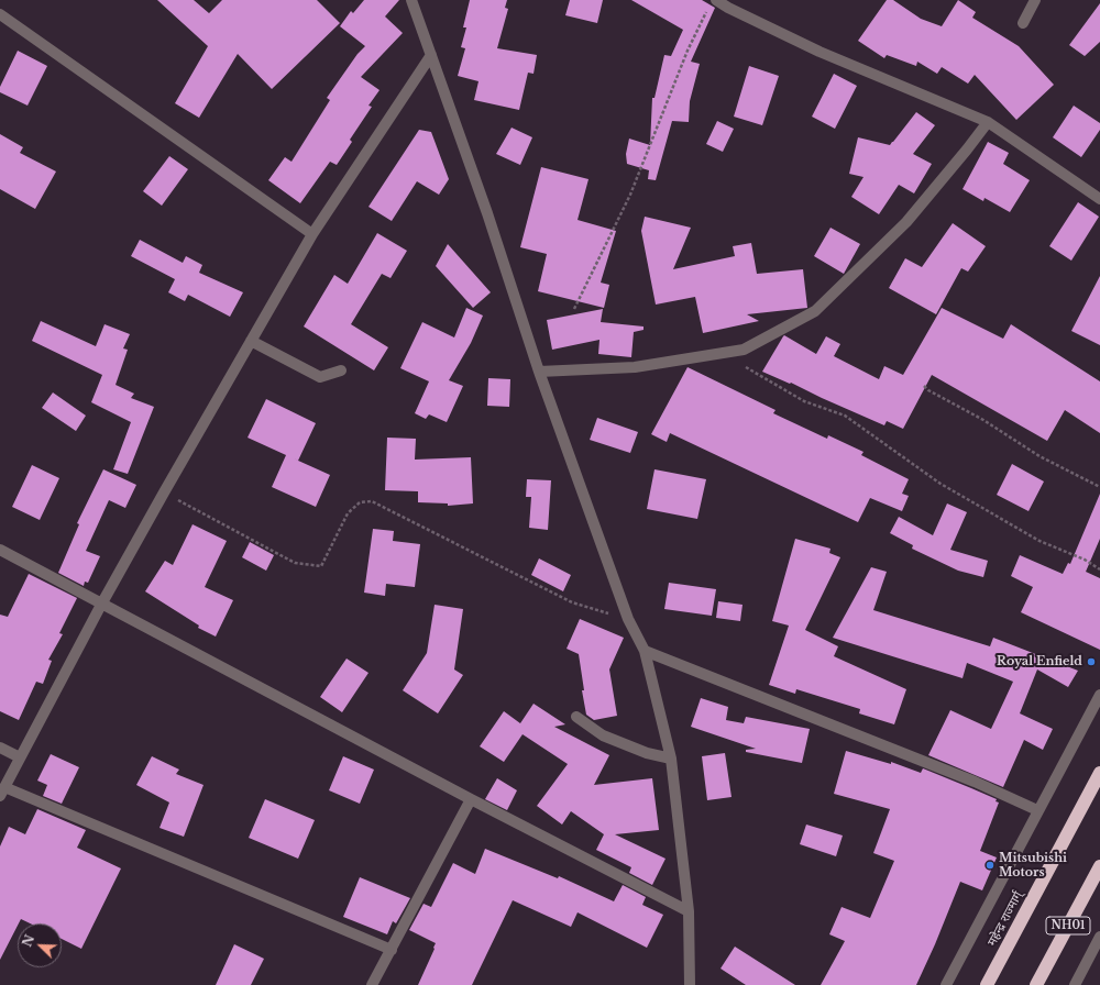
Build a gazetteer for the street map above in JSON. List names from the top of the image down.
{
  "streets": {
    "highway": ["महेन्द्र राज्मार्ग्", "NH01"]
  },
  "places": ["Royal Enfield", "Mitsubishi Motors"],
  "north": "top left"
}
